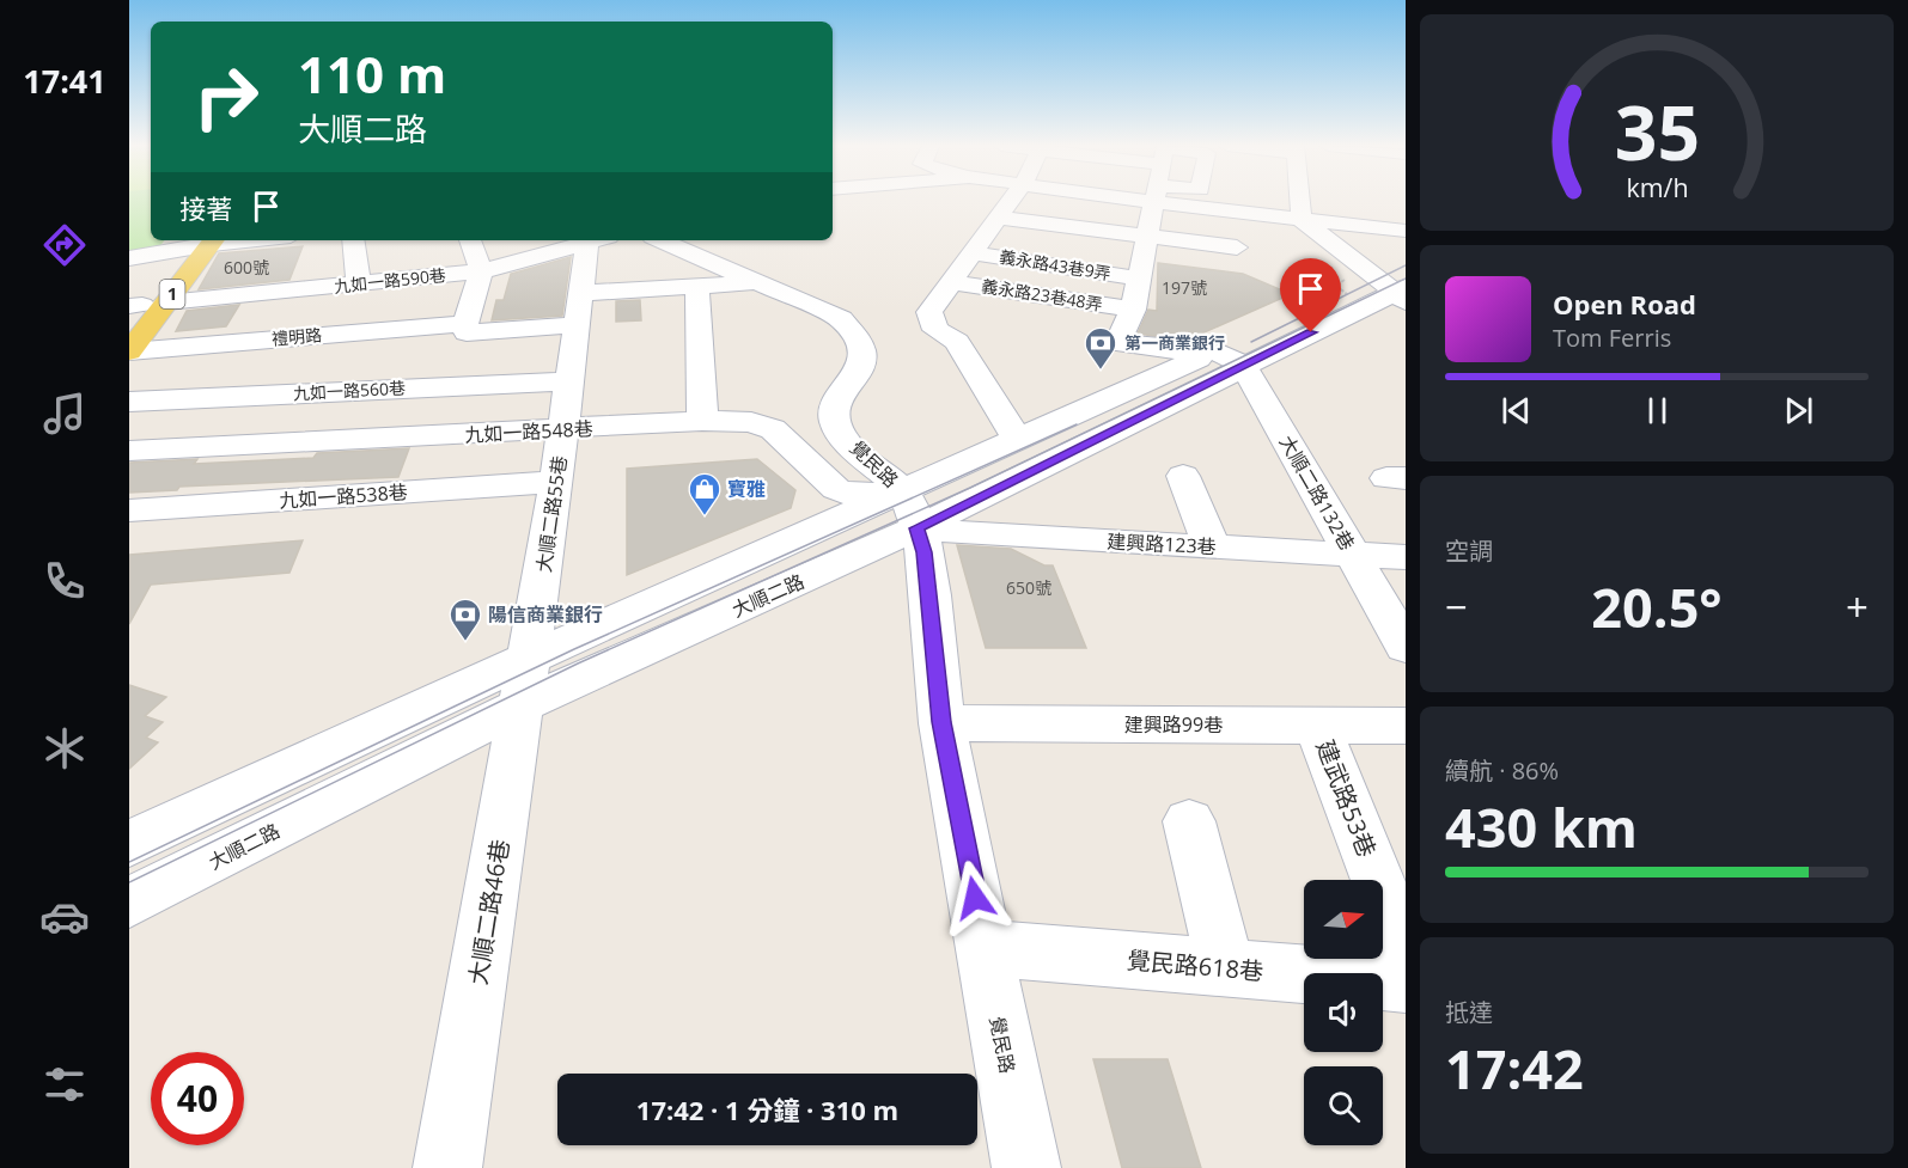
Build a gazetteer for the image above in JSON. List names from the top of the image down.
{
  "streets": {
    "main road": ["1"],
    "street": [
      "義永路43巷9弄",
      "九如一路590巷",
      "義永路23巷48弄",
      "禮明路",
      "九如一路560巷",
      "九如一路548巷",
      "覺民路",
      "大順二路132巷",
      "九如一路538巷",
      "大順二路55巷",
      "建興路123巷",
      "大順二路",
      "建興路99巷",
      "建武路53巷",
      "大順二路46巷",
      "覺民路618巷"
    ]
  },
  "crossings": [
    ["九如一路590巷", "1"],
    ["1", "禮明路"],
    ["禮明路", "大順二路55巷"],
    ["九如一路560巷", "大順二路55巷"],
    ["九如一路548巷", "覺民路"],
    ["九如一路548巷", "大順二路55巷"],
    ["九如一路548巷", "建興路123巷"],
    ["九如一路548巷", "大順二路"],
    ["覺民路", "建興路123巷"],
    ["覺民路", "大順二路"],
    ["覺民路", "建興路99巷"],
    ["覺民路", "覺民路618巷"],
    ["大順二路132巷", "建興路123巷"],
    ["大順二路132巷", "大順二路"],
    ["九如一路538巷", "大順二路55巷"],
    ["大順二路55巷", "大順二路"],
    ["大順二路55巷", "大順二路46巷"],
    ["建興路123巷", "大順二路"],
    ["大順二路", "大順二路46巷"],
    ["建興路99巷", "建武路53巷"]
  ],
  "places": {
    "bank": ["第一商業銀行", "陽信商業銀行"],
    "shop": ["寶雅"]
  },
  "house_numbers": ["600號", "197號", "650號"],
  "north": "right",
  "page": {
    "tabs": "17:41",
    "turn": ["110 m", "大順二路"],
    "then": "接著",
    "song": ["Open Road", "Tom Ferris"],
    "tile": [
      "空調",
      ["續航 · 86%", "430 km"],
      ["抵達", "17:42"]
    ],
    "heat": ["−", "20.5°", "+"],
    "limit": "40",
    "trip": "17:42 · 1 分鐘 · 310 m",
    "gauge": ["35", "km/h"]
  }
}
